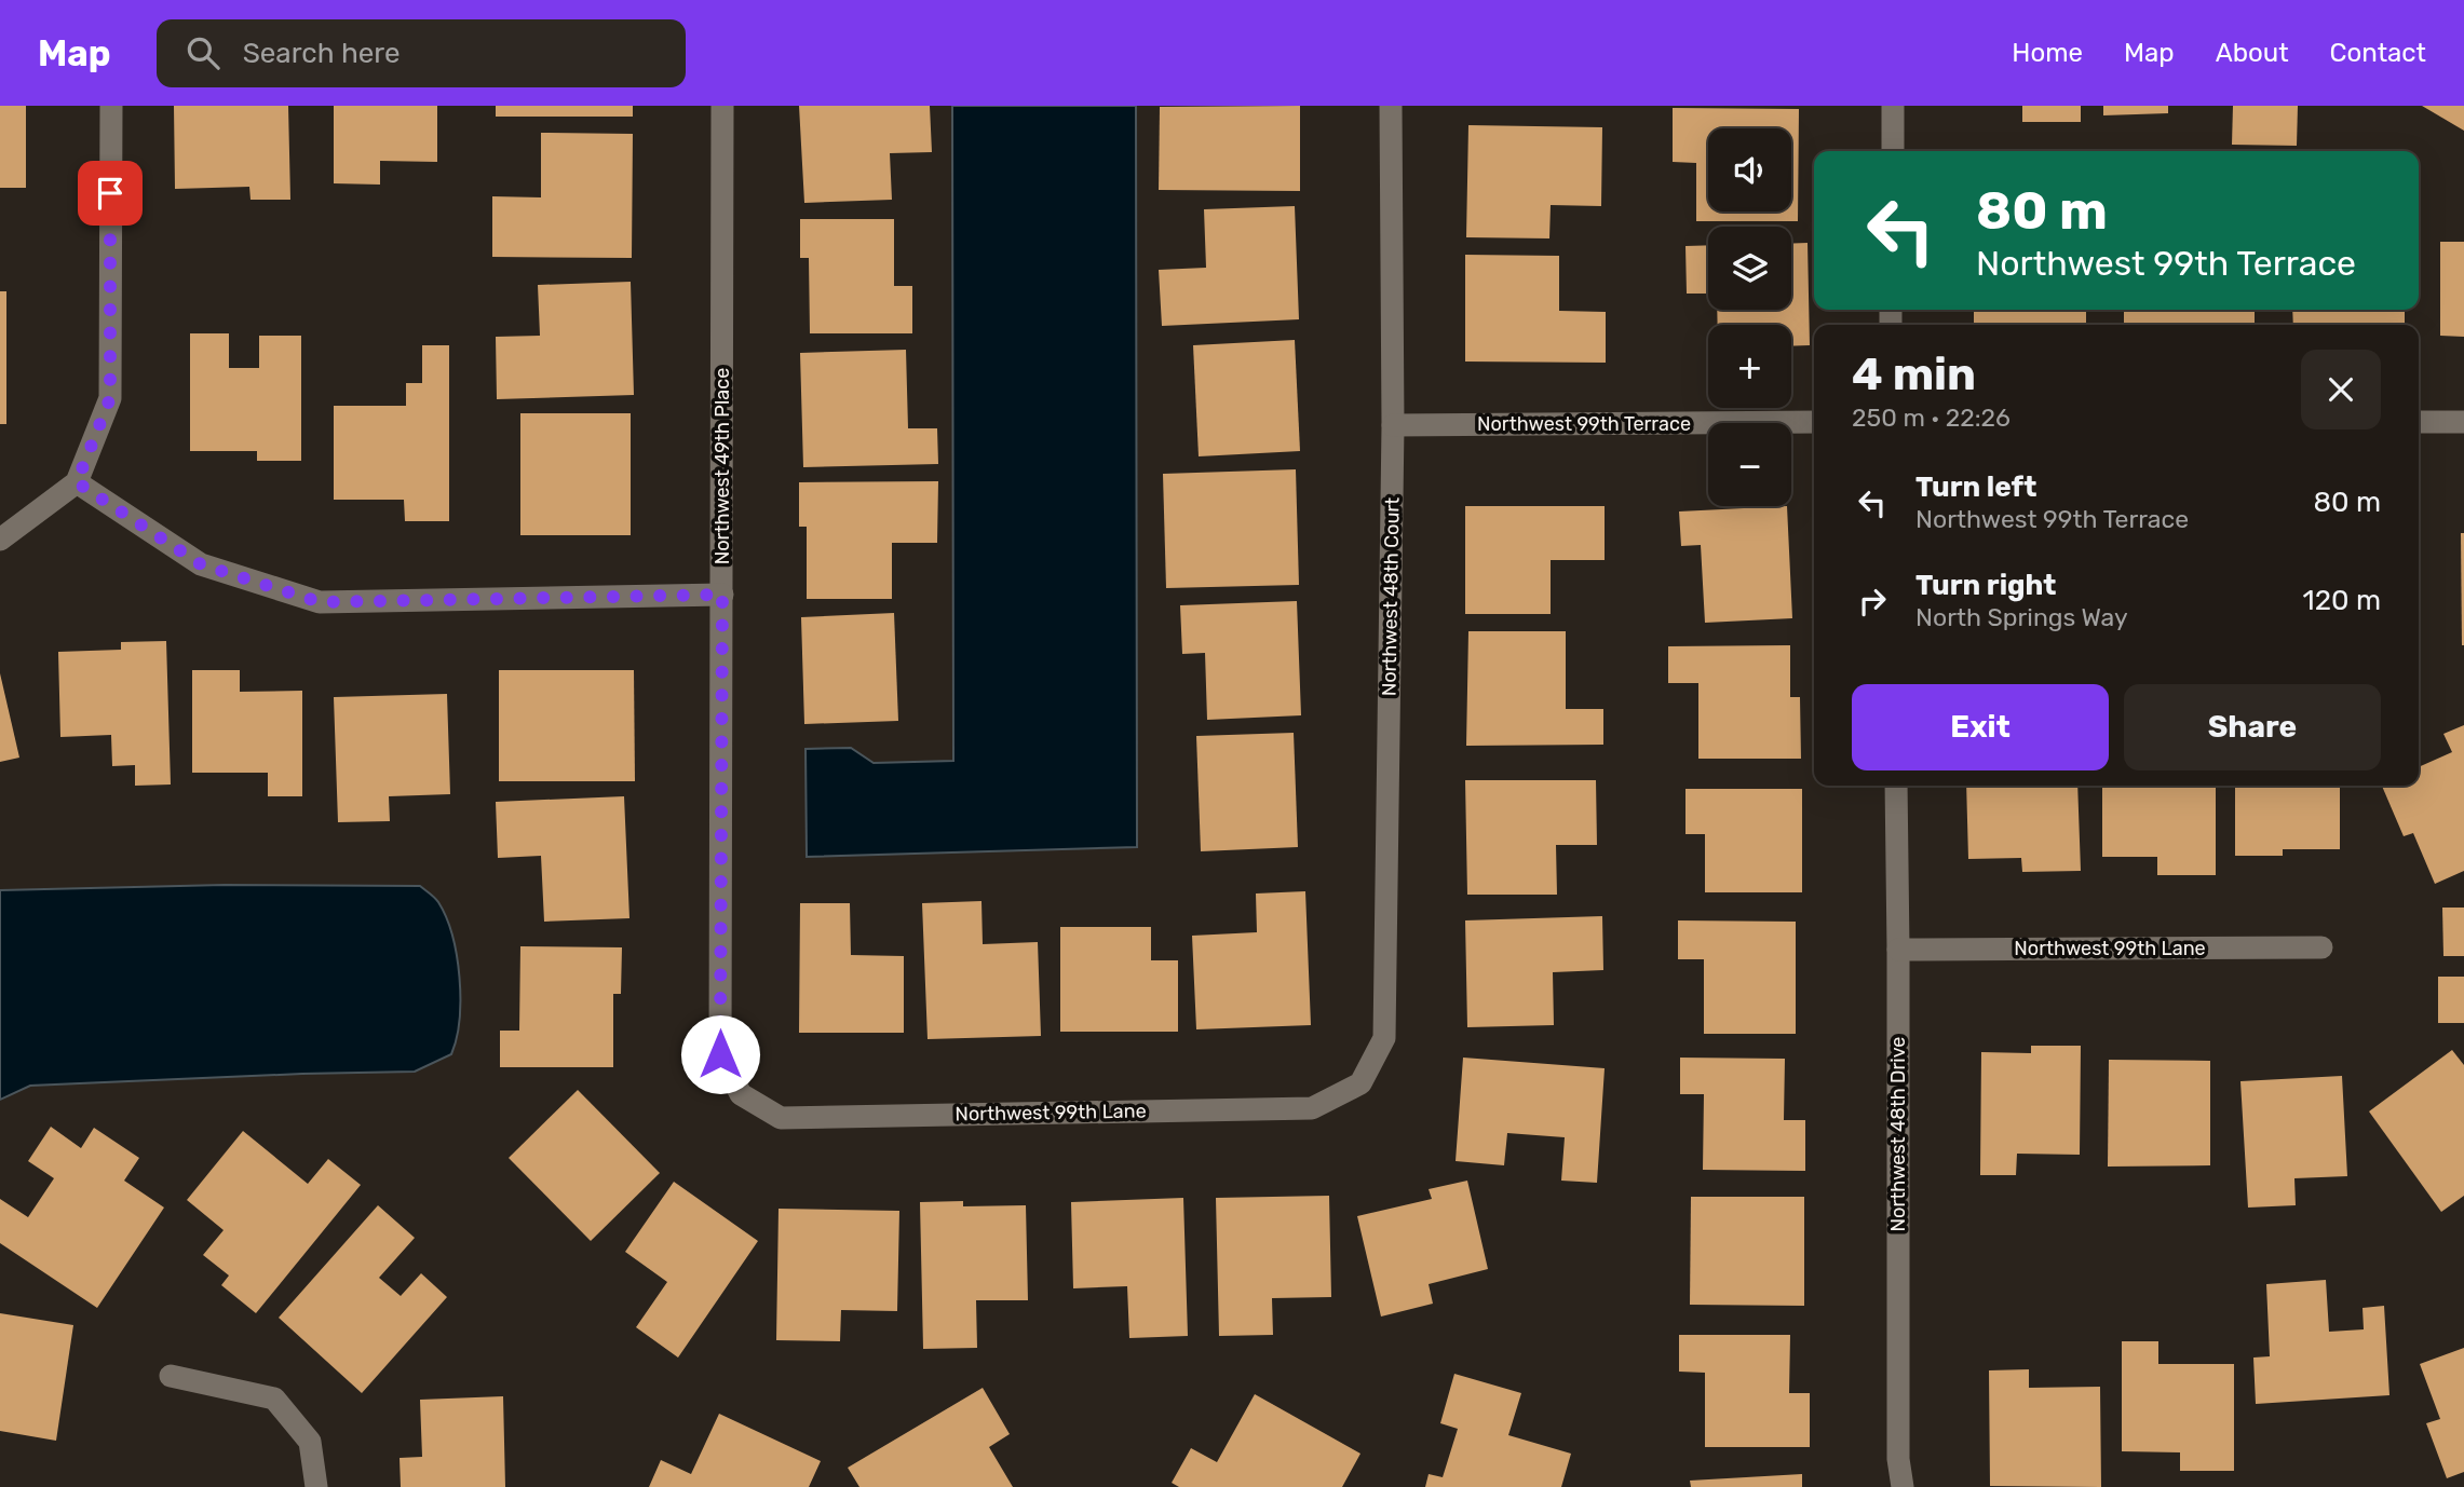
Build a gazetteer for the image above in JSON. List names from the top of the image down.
{
  "streets": {
    "street": [
      "Northwest 99th Terrace",
      "Northwest 49th Place",
      "Northwest 48th Court",
      "Northwest 99th Lane",
      "Northwest 48th Drive"
    ]
  },
  "crossings": [
    ["Northwest 99th Terrace", "Northwest 48th Court"],
    ["Northwest 49th Place", "Northwest 99th Lane"],
    ["Northwest 48th Court", "Northwest 99th Lane"],
    ["Northwest 99th Lane", "Northwest 48th Drive"]
  ],
  "page": {
    "header": "Map",
    "search": "Search here",
    "nav": [
      "Home",
      "Map",
      "About",
      "Contact"
    ],
    "map_buttons": ["+", "−"],
    "turn": ["80 m", "Northwest 99th Terrace"],
    "heading": ["4 min", "250 m · 22:26"],
    "list": [
      {
        "name": "Turn left",
        "note": "Northwest 99th Terrace",
        "value": "80 m"
      },
      {
        "name": "Turn right",
        "note": "North Springs Way",
        "value": "120 m"
      }
    ],
    "buttons": ["Exit", "Share"]
  }
}
